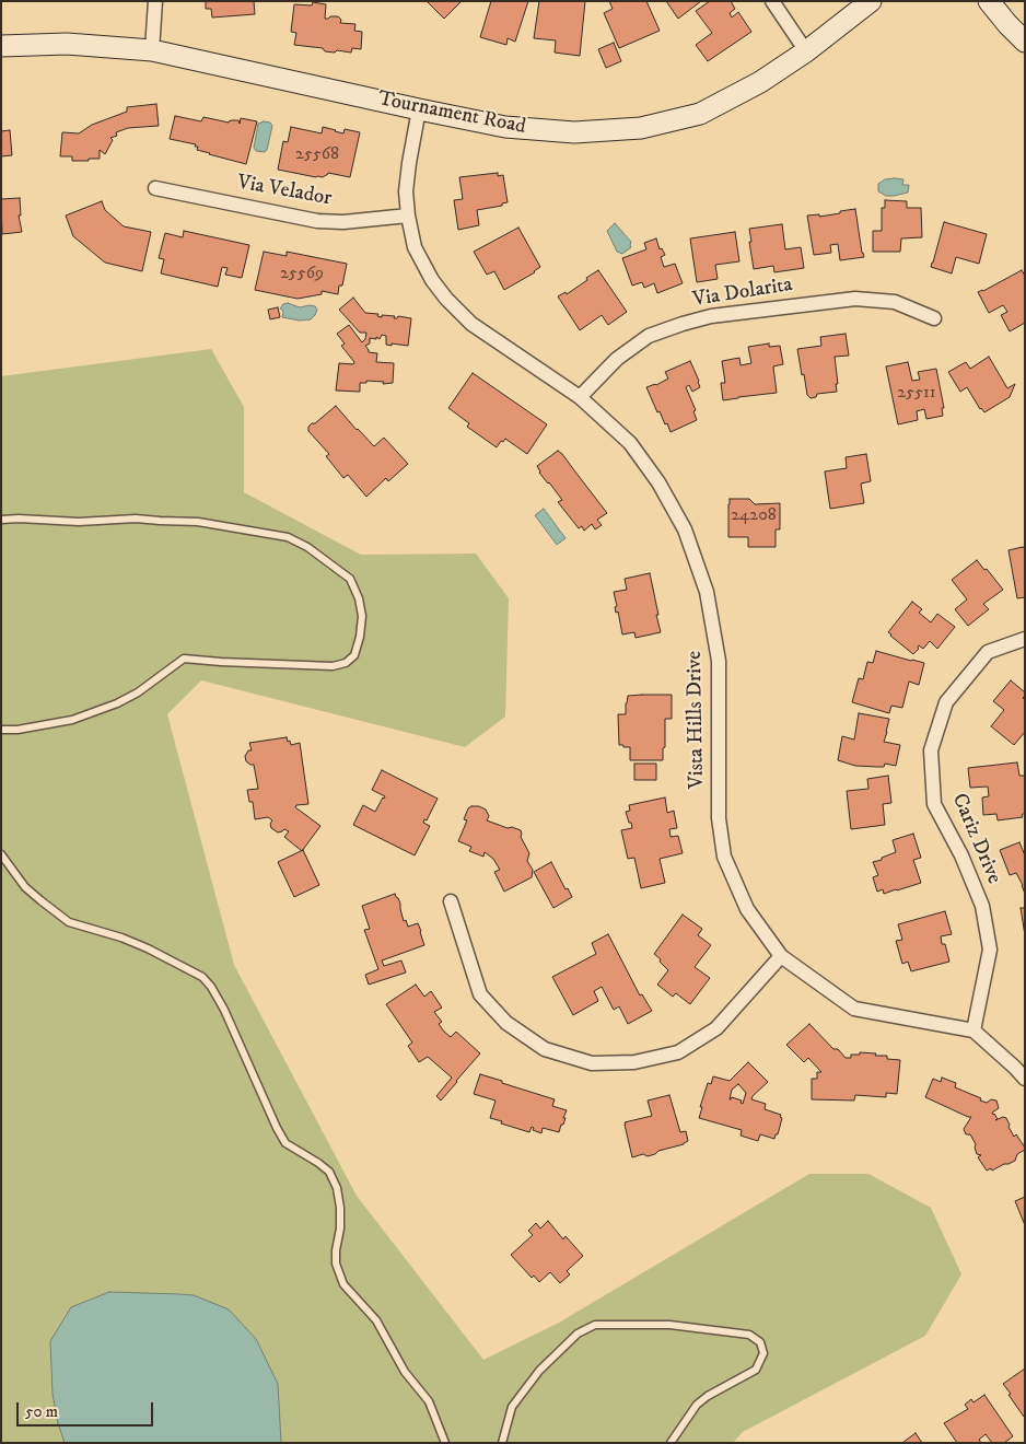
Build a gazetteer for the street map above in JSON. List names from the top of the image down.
{
  "streets": {
    "street": [
      "Tournament Road",
      "Via Velador",
      "Via Dolarita",
      "Vista Hills Drive",
      "Cariz Drive"
    ]
  },
  "crossings": [
    ["Tournament Road", "Vista Hills Drive"],
    ["Via Velador", "Vista Hills Drive"],
    ["Via Dolarita", "Vista Hills Drive"],
    ["Vista Hills Drive", "Cariz Drive"]
  ],
  "house_numbers": [
    "25568",
    "25569",
    "25511",
    "24208"
  ],
  "scale_bar": "50 m"
}
